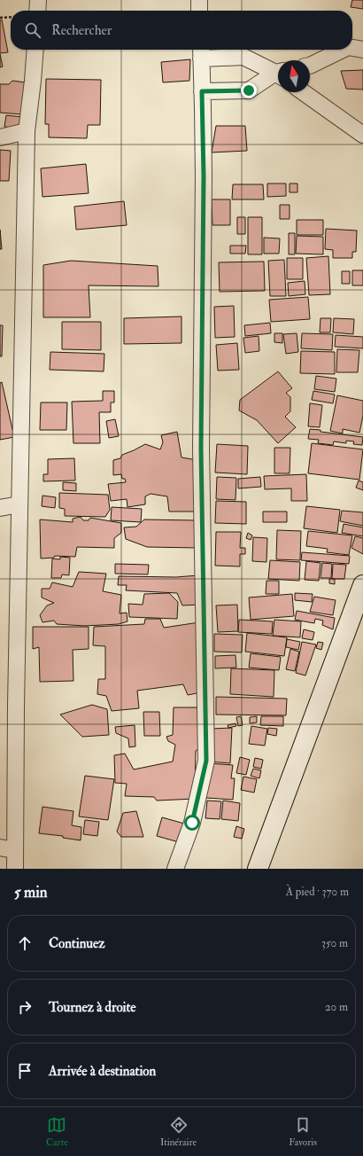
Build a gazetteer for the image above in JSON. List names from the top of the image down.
{
  "north": "top",
  "page": {
    "search": "Rechercher",
    "heading": ["5 min", "À pied · 370 m"],
    "list": [
      ["Continuez", "350 m"],
      ["Tournez à droite", "20 m"],
      "Arrivée à destination"
    ],
    "nav": ["Carte", "Itinéraire", "Favoris"]
  }
}
